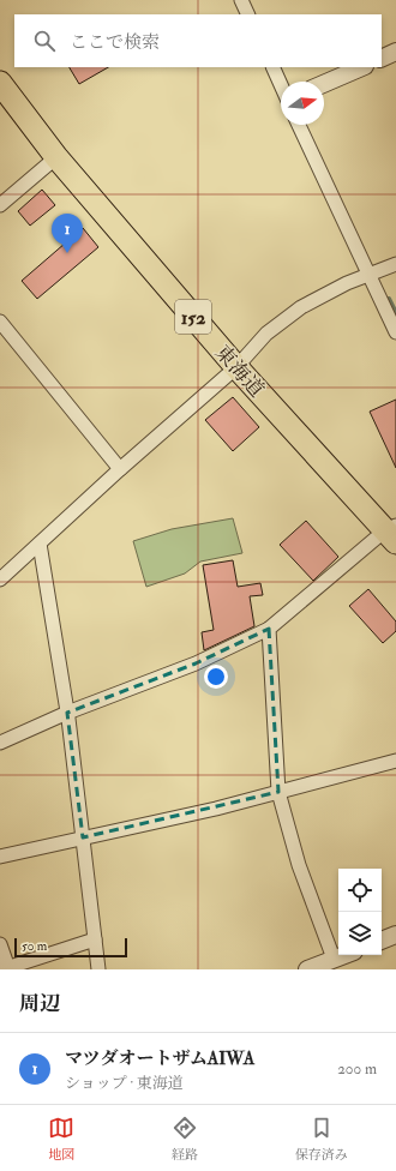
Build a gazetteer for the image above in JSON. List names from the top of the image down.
{
  "streets": {
    "highway": ["152", "東海道"]
  },
  "scale_bar": "50 m",
  "north": "right",
  "page": {
    "search": "ここで検索",
    "pins": "1",
    "scale": "50 m",
    "heading": "周辺",
    "list": [
      {
        "mark": "1",
        "name": "マツダオートザムAIWA",
        "note": "ショップ · 東海道",
        "value": "200 m"
      }
    ],
    "nav": ["地図", "経路", "保存済み"]
  }
}
